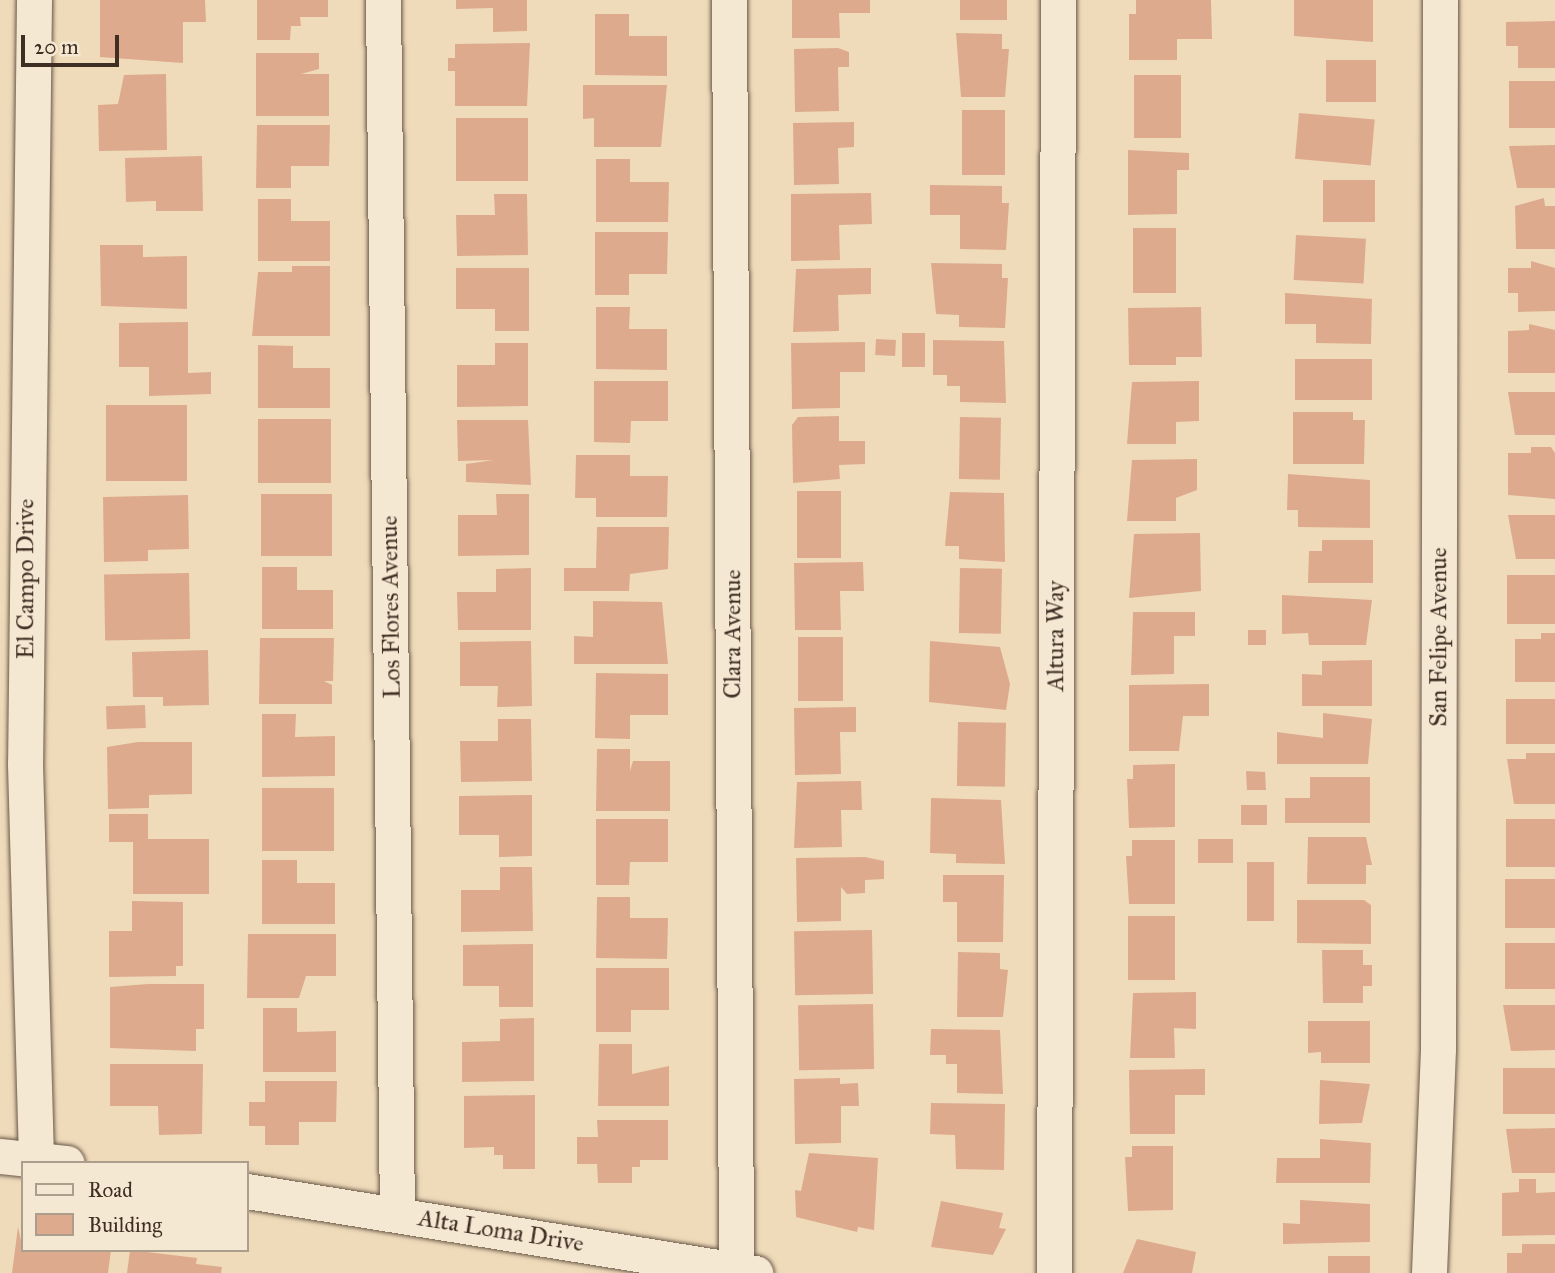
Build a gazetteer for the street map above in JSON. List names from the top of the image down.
{
  "streets": {
    "street": [
      "El Campo Drive",
      "Los Flores Avenue",
      "Clara Avenue",
      "Altura Way",
      "San Felipe Avenue",
      "Alta Loma Drive"
    ]
  },
  "crossings": [
    ["Los Flores Avenue", "Alta Loma Drive"],
    ["Clara Avenue", "Alta Loma Drive"]
  ],
  "legend": ["Road", "Building"],
  "scale_bar": "20 m"
}
